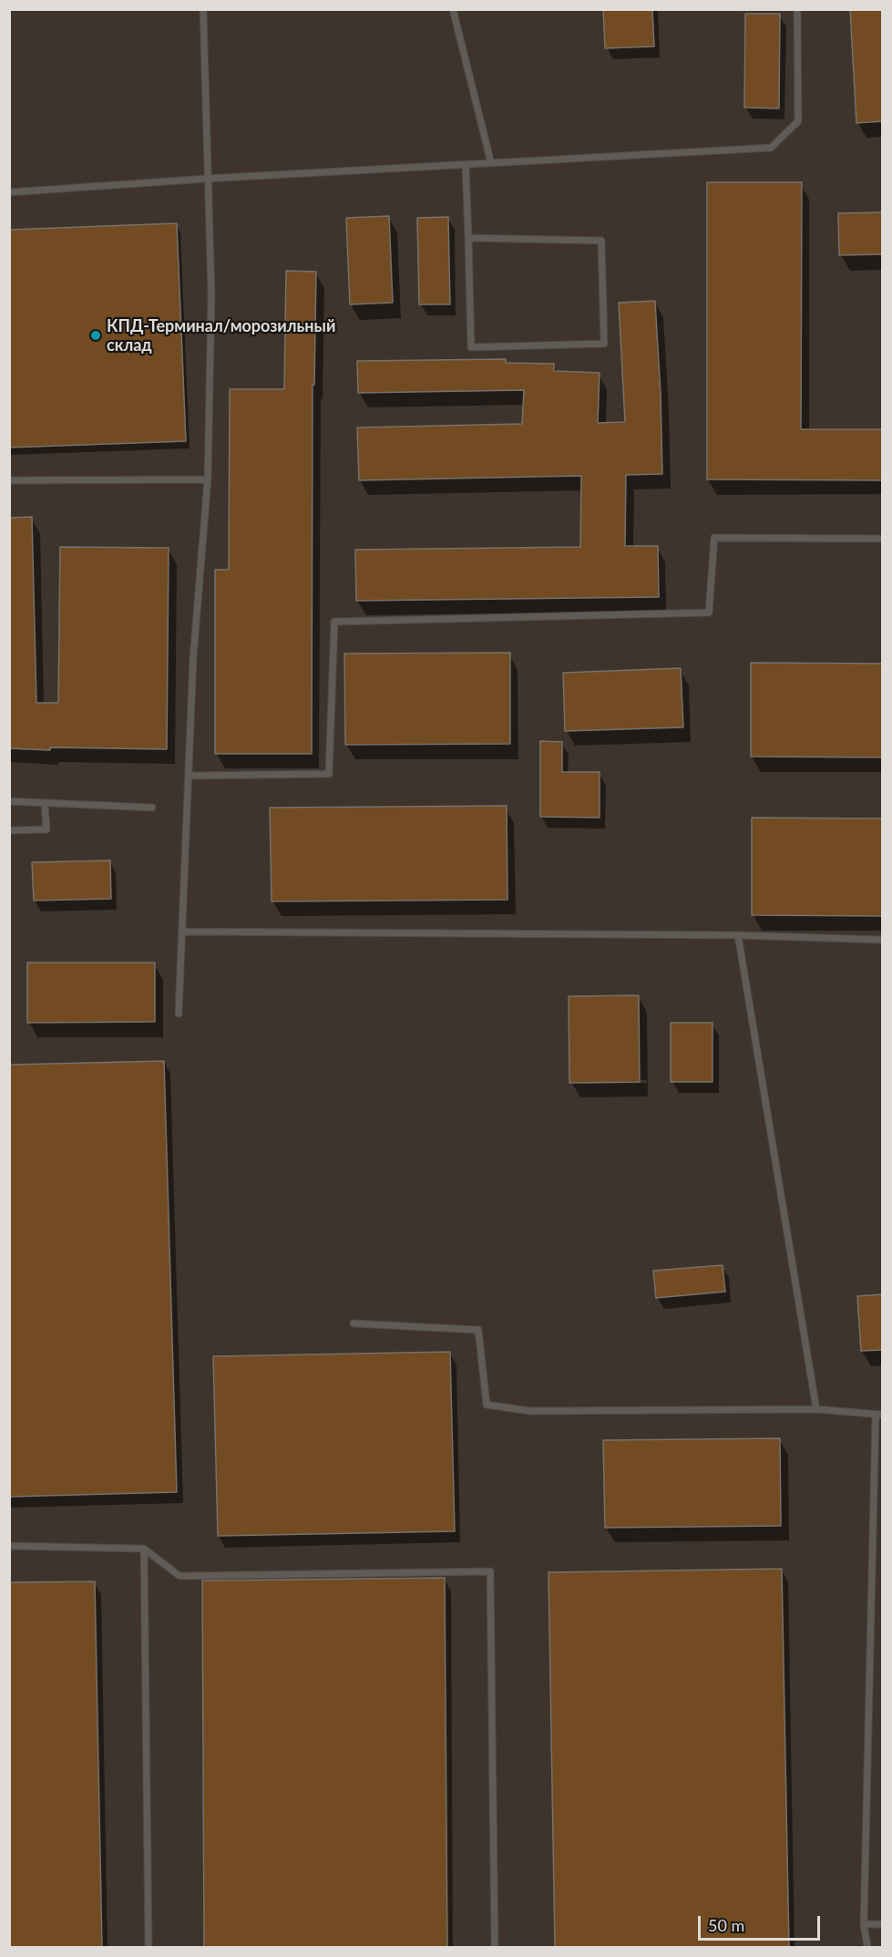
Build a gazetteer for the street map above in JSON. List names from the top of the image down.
{
  "places": ["КПД-Терминал/морозильный склад"],
  "scale_bar": "50 m"
}
